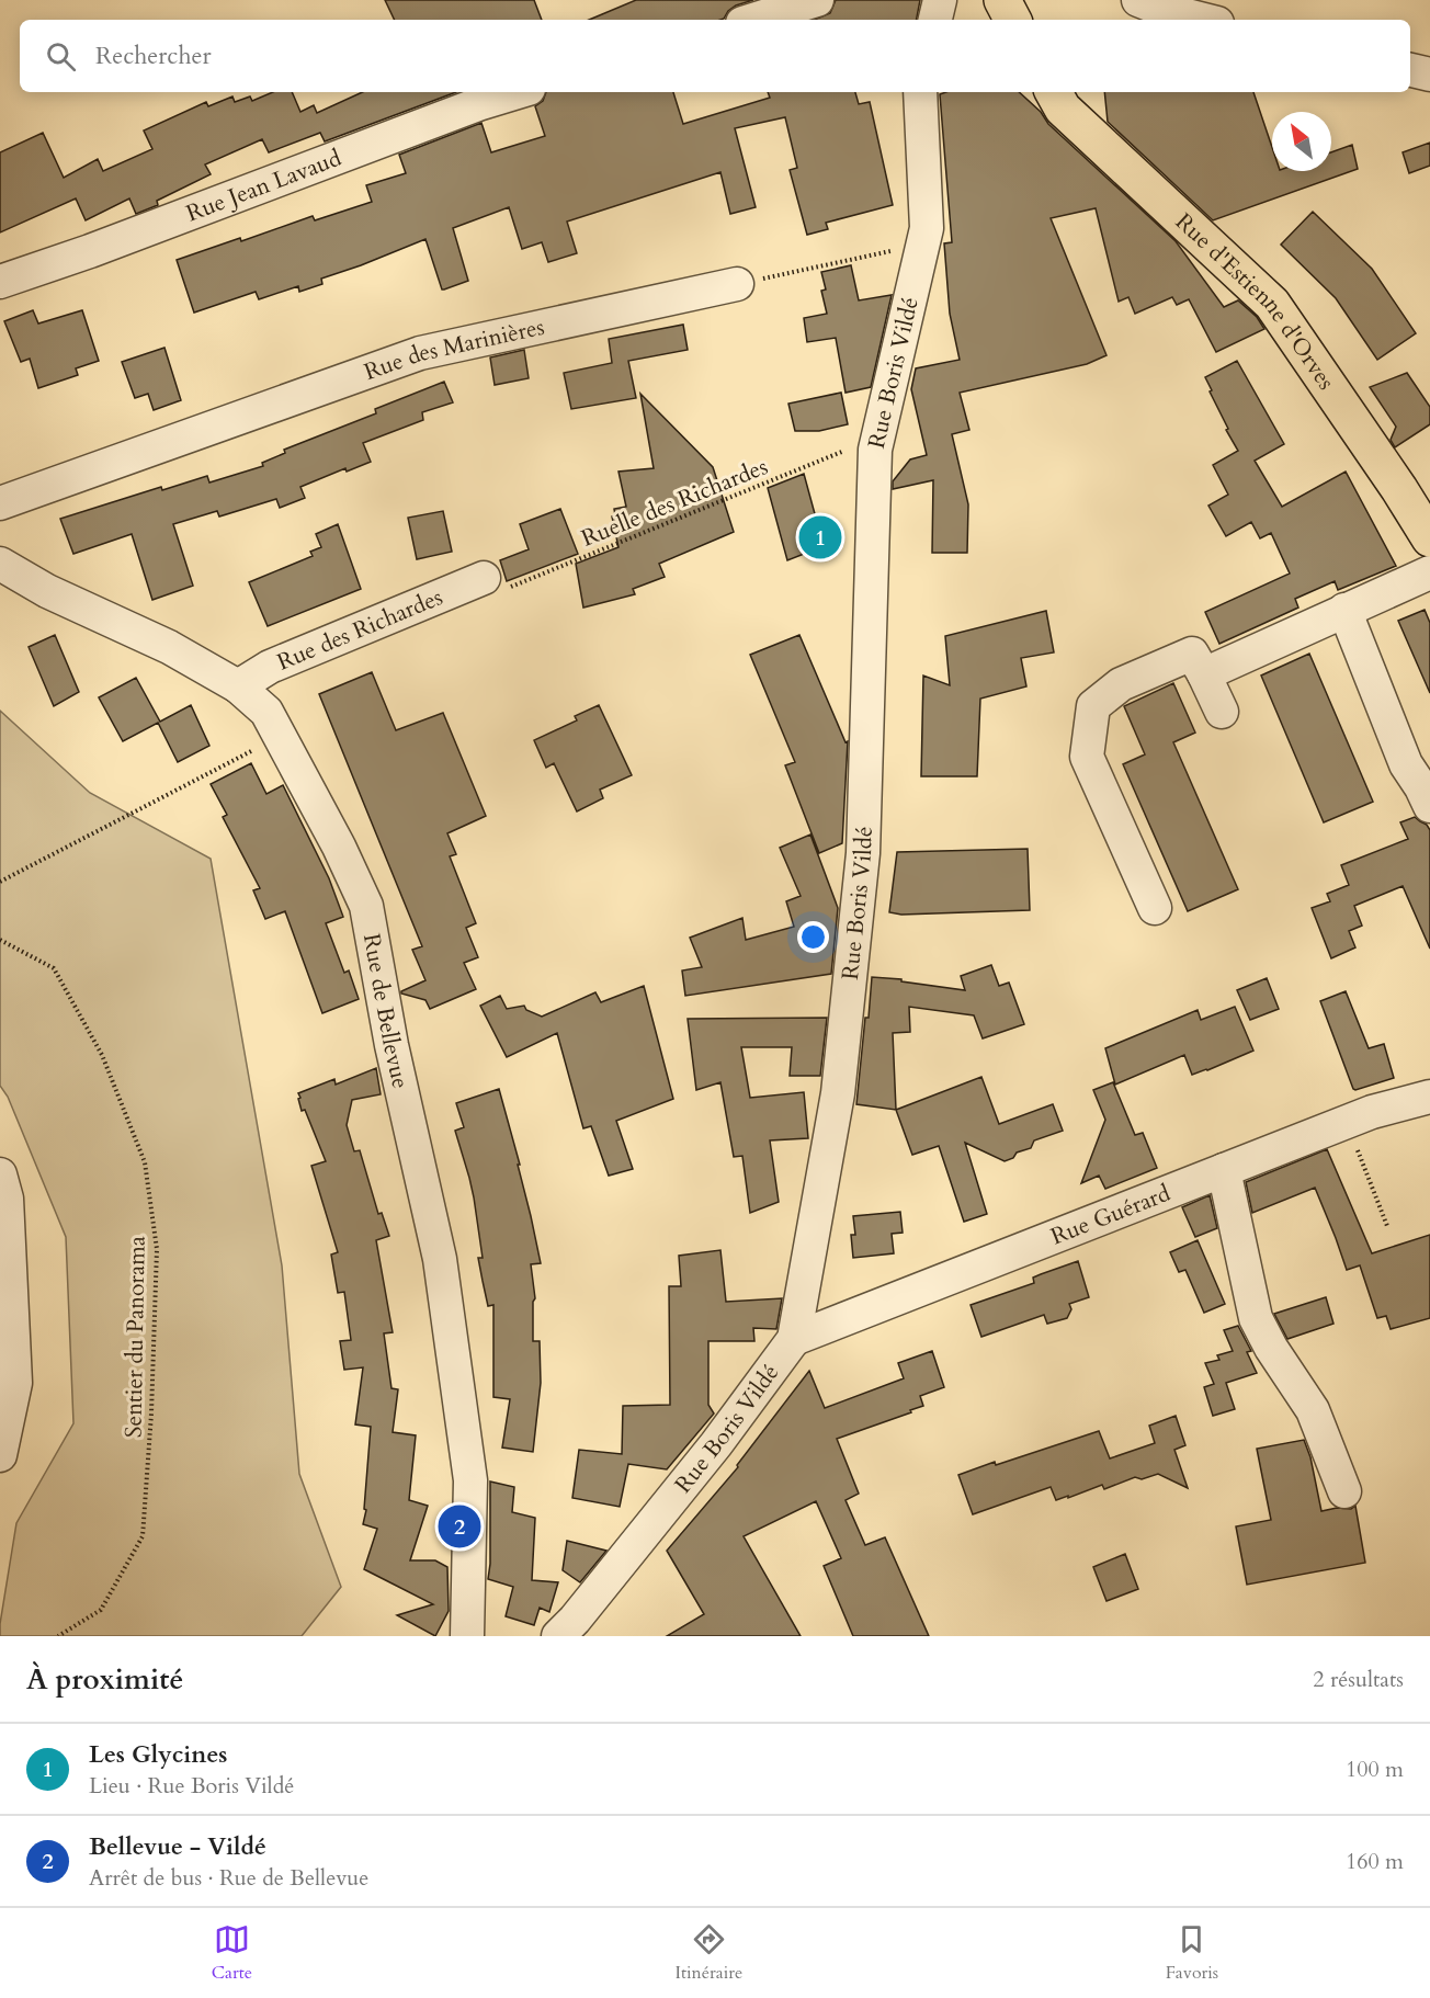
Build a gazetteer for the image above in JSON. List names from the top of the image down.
{
  "streets": {
    "main road": ["Rue d'Estienne d'Orves"],
    "street": [
      "Rue Jean Lavaud",
      "Rue des Marinières",
      "Rue Boris Vildé",
      "Rue des Richardes",
      "Rue de Bellevue",
      "Rue Guérard"
    ],
    "path": ["Ruelle des Richardes", "Sentier du Panorama"]
  },
  "crossings": [
    ["Rue Boris Vildé", "Ruelle des Richardes"],
    ["Rue Boris Vildé", "Rue Guérard"],
    ["Ruelle des Richardes", "Rue des Richardes"],
    ["Rue des Richardes", "Rue de Bellevue"]
  ],
  "north": "top left",
  "page": {
    "search": "Rechercher",
    "pins": ["1", "2"],
    "heading": ["À proximité", "2 résultats"],
    "list": [
      {
        "mark": "1",
        "name": "Les Glycines",
        "note": "Lieu · Rue Boris Vildé",
        "value": "100 m"
      },
      {
        "mark": "2",
        "name": "Bellevue - Vildé",
        "note": "Arrêt de bus · Rue de Bellevue",
        "value": "160 m"
      }
    ],
    "nav": ["Carte", "Itinéraire", "Favoris"]
  }
}
